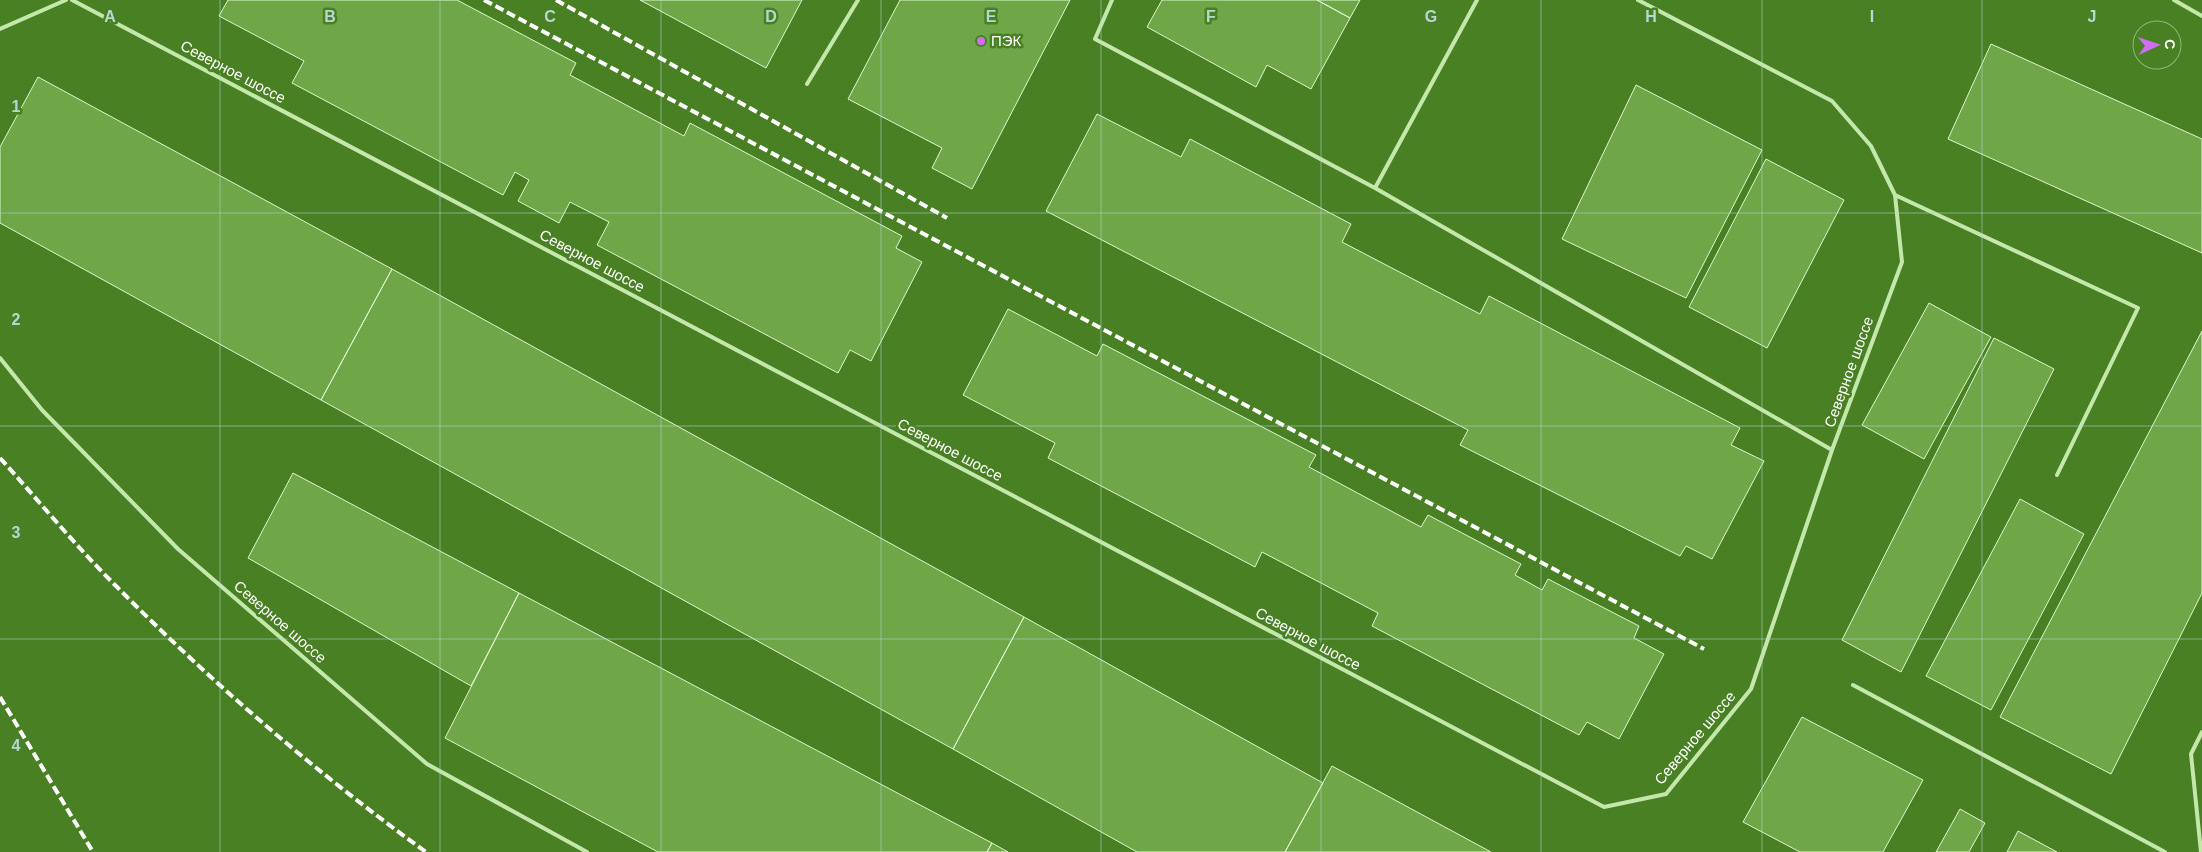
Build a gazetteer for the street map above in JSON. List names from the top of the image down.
{
  "streets": {
    "lane": ["Северное шоссе"]
  },
  "places": ["ПЭК"],
  "north": "right",
  "grid": {
    "columns": [
      "A",
      "B",
      "C",
      "D",
      "E",
      "F",
      "G",
      "H",
      "I",
      "J"
    ],
    "rows": [
      "1",
      "2",
      "3",
      "4"
    ]
  }
}
